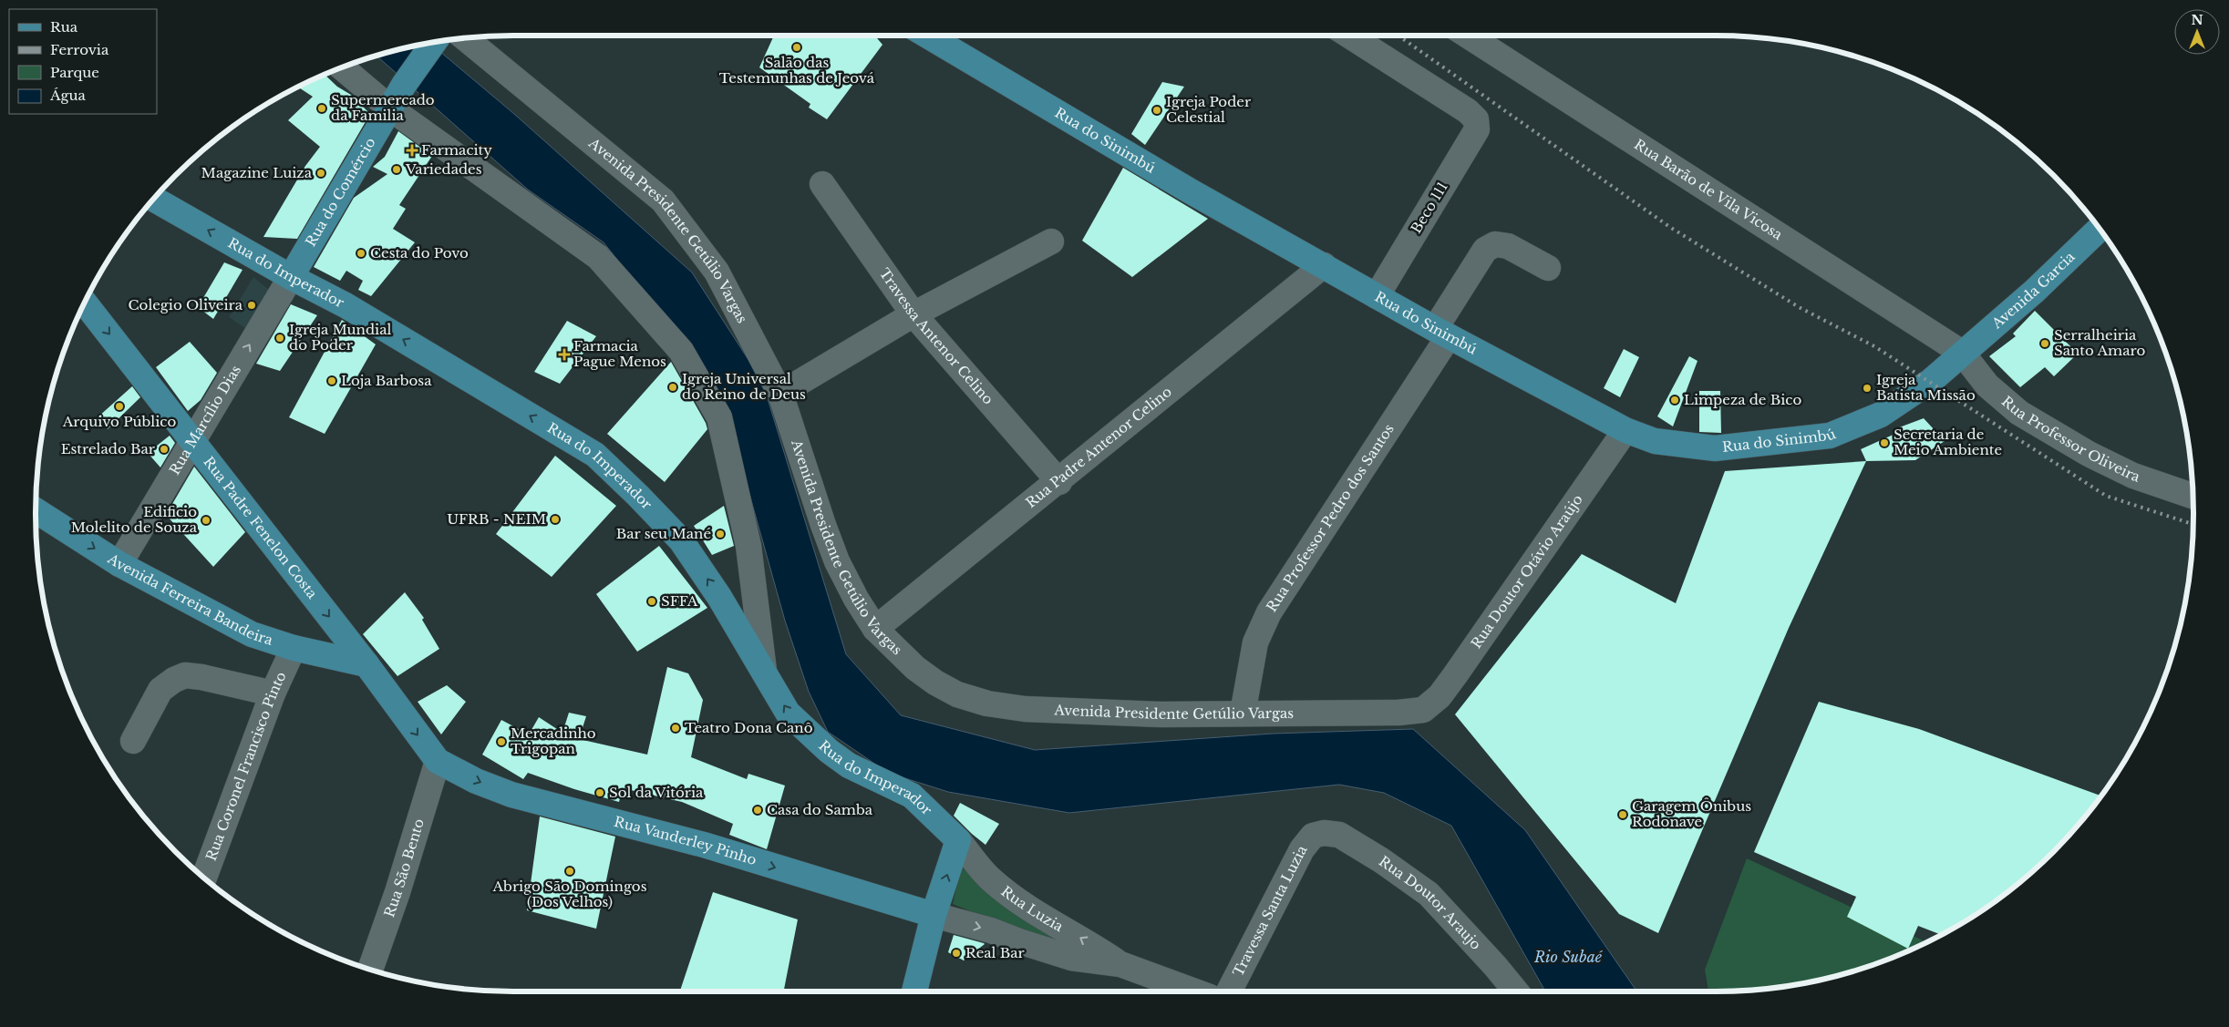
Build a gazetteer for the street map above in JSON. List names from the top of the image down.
{
  "streets": {
    "main road": [
      "Rua do Sinimbú",
      "Rua do Comércio",
      "Rua do Imperador",
      "Avenida Garcia",
      "Rua Padre Fenelon Costa",
      "Avenida Ferreira Bandeira",
      "Rua Vanderley Pinho"
    ],
    "street": [
      "Rua Barão de Vila Vicosa",
      "Beco 111",
      "Avenida Presidente Getúlio Vargas",
      "Travessa Antenor Celino",
      "Rua Marcílio Dias",
      "Rua Professor Oliveira",
      "Rua Padre Antenor Celino",
      "Rua Professor Pedro dos Santos",
      "Rua Doutor Otávio Araújo",
      "Rua Coronel Francisco Pinto",
      "Rua São Bento",
      "Rua Doutor Araujo",
      "Rua Luzia",
      "Travessa Santa Luzia"
    ]
  },
  "crossings": [
    ["Rua do Sinimbú", "Rua Barão de Vila Vicosa"],
    ["Rua do Sinimbú", "Beco 111"],
    ["Rua do Sinimbú", "Avenida Garcia"],
    ["Rua do Sinimbú", "Rua Professor Oliveira"],
    ["Rua do Sinimbú", "Rua Padre Antenor Celino"],
    ["Rua do Sinimbú", "Rua Professor Pedro dos Santos"],
    ["Rua do Sinimbú", "Rua Doutor Otávio Araújo"],
    ["Rua Barão de Vila Vicosa", "Avenida Garcia"],
    ["Rua Barão de Vila Vicosa", "Rua Professor Oliveira"],
    ["Rua do Comércio", "Rua do Imperador"],
    ["Rua do Comércio", "Rua Marcílio Dias"],
    ["Avenida Presidente Getúlio Vargas", "Rua Padre Antenor Celino"],
    ["Avenida Presidente Getúlio Vargas", "Rua Professor Pedro dos Santos"],
    ["Avenida Presidente Getúlio Vargas", "Rua Doutor Otávio Araújo"],
    ["Rua do Imperador", "Rua Marcílio Dias"],
    ["Rua do Imperador", "Rua Luzia"],
    ["Avenida Garcia", "Rua Professor Oliveira"],
    ["Travessa Antenor Celino", "Rua Padre Antenor Celino"],
    ["Rua Marcílio Dias", "Rua Padre Fenelon Costa"],
    ["Rua Marcílio Dias", "Avenida Ferreira Bandeira"],
    ["Rua Padre Fenelon Costa", "Avenida Ferreira Bandeira"],
    ["Rua Padre Fenelon Costa", "Rua Vanderley Pinho"],
    ["Rua Padre Fenelon Costa", "Rua São Bento"],
    ["Avenida Ferreira Bandeira", "Rua Coronel Francisco Pinto"],
    ["Rua Vanderley Pinho", "Rua São Bento"],
    ["Rua Vanderley Pinho", "Rua Luzia"],
    ["Rua Doutor Araujo", "Travessa Santa Luzia"]
  ],
  "one_way": [
    "Rua do Imperador",
    "Rua Marcílio Dias",
    "Rua Padre Fenelon Costa",
    "Rua Vanderley Pinho"
  ],
  "water": ["Rio Subaé"],
  "places": {
    "other": [
      "Salão das Testemunhas de Jeová",
      "Supermercado da Familia",
      "Igreja Poder Celestial",
      "Variedades",
      "Magazine Luiza",
      "Cesta do Povo",
      "Colegio Oliveira",
      "Igreja Mundial do Poder",
      "Serralheiria Santo Amaro",
      "Loja Barbosa",
      "Igreja Universal do Reino de Deus",
      "Igreja Batista Missão",
      "Limpeza de Bico",
      "Arquivo Público",
      "Secretaria de Meio Ambiente",
      "Estrelado Bar",
      "UFRB - NEIM",
      "Edificio Molelito de Souza",
      "Bar seu Mané",
      "SFFA",
      "Teatro Dona Canô",
      "Mercadinho Trigopan",
      "Sol da Vitória",
      "Casa do Samba",
      "Garagem Ônibus Rodonave",
      "Abrigo São Domingos (Dos Velhos)",
      "Real Bar"
    ],
    "health": ["Farmacity", "Farmacia Pague Menos"]
  },
  "legend": [
    "Rua",
    "Ferrovia",
    "Parque",
    "Água"
  ],
  "north": "top"
}
